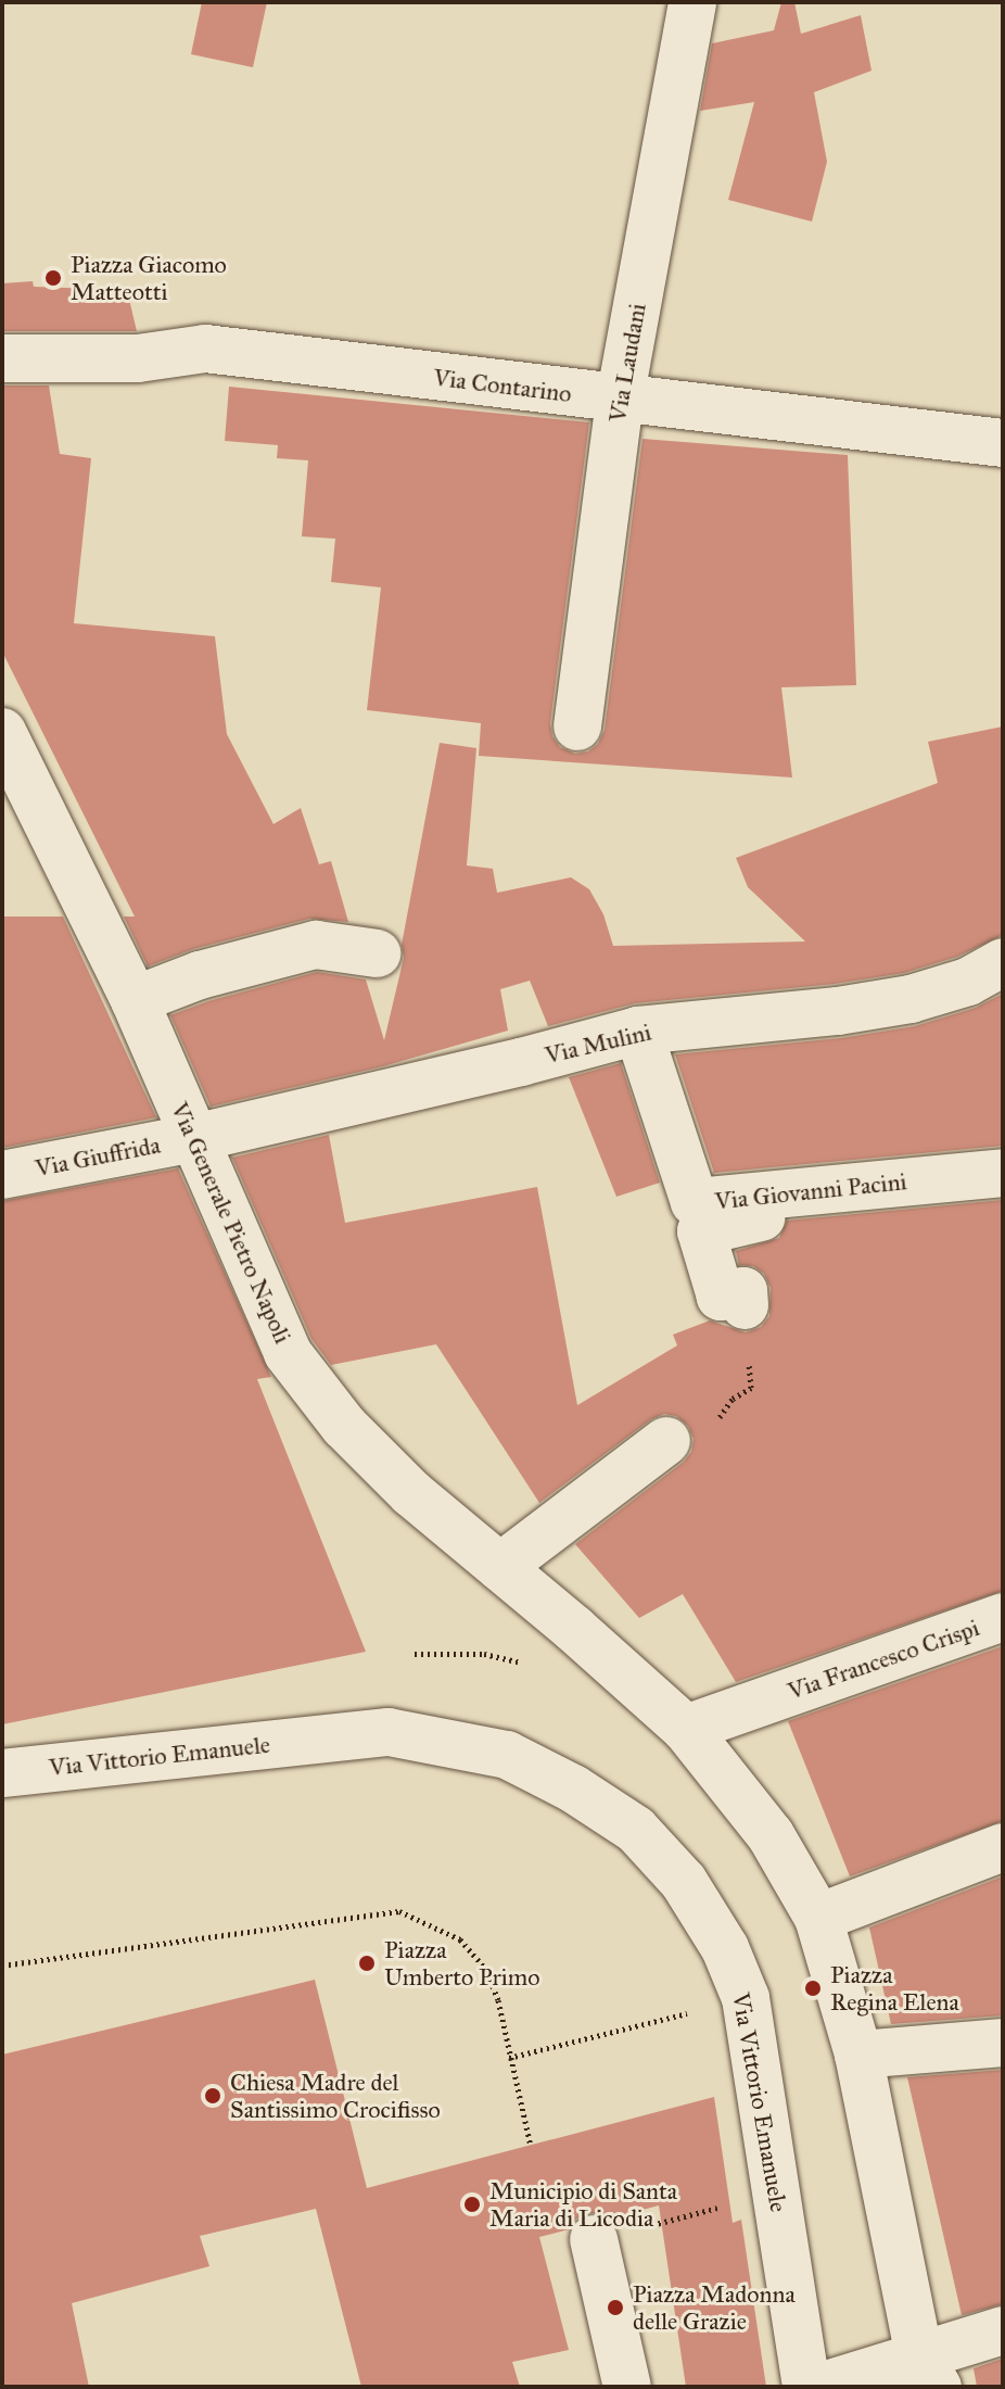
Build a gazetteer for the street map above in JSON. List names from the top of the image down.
{
  "streets": {
    "street": [
      "Via Laudani",
      "Via Contarino",
      "Via Mulini",
      "Via Giuffrida",
      "Via Giovanni Pacini",
      "Via Generale Pietro Napoli",
      "Via Francesco Crispi",
      "Via Vittorio Emanuele"
    ]
  },
  "crossings": [
    ["Via Laudani", "Via Contarino"],
    ["Via Mulini", "Via Giuffrida"],
    ["Via Mulini", "Via Giovanni Pacini"],
    ["Via Mulini", "Via Generale Pietro Napoli"],
    ["Via Giuffrida", "Via Generale Pietro Napoli"],
    ["Via Generale Pietro Napoli", "Via Francesco Crispi"]
  ],
  "places": [
    "Piazza Giacomo Matteotti",
    "Piazza Umberto Primo",
    "Piazza Regina Elena",
    "Chiesa Madre del Santissimo Crocifisso",
    "Municipio di Santa Maria di Licodia",
    "Piazza Madonna delle Grazie"
  ]
}
